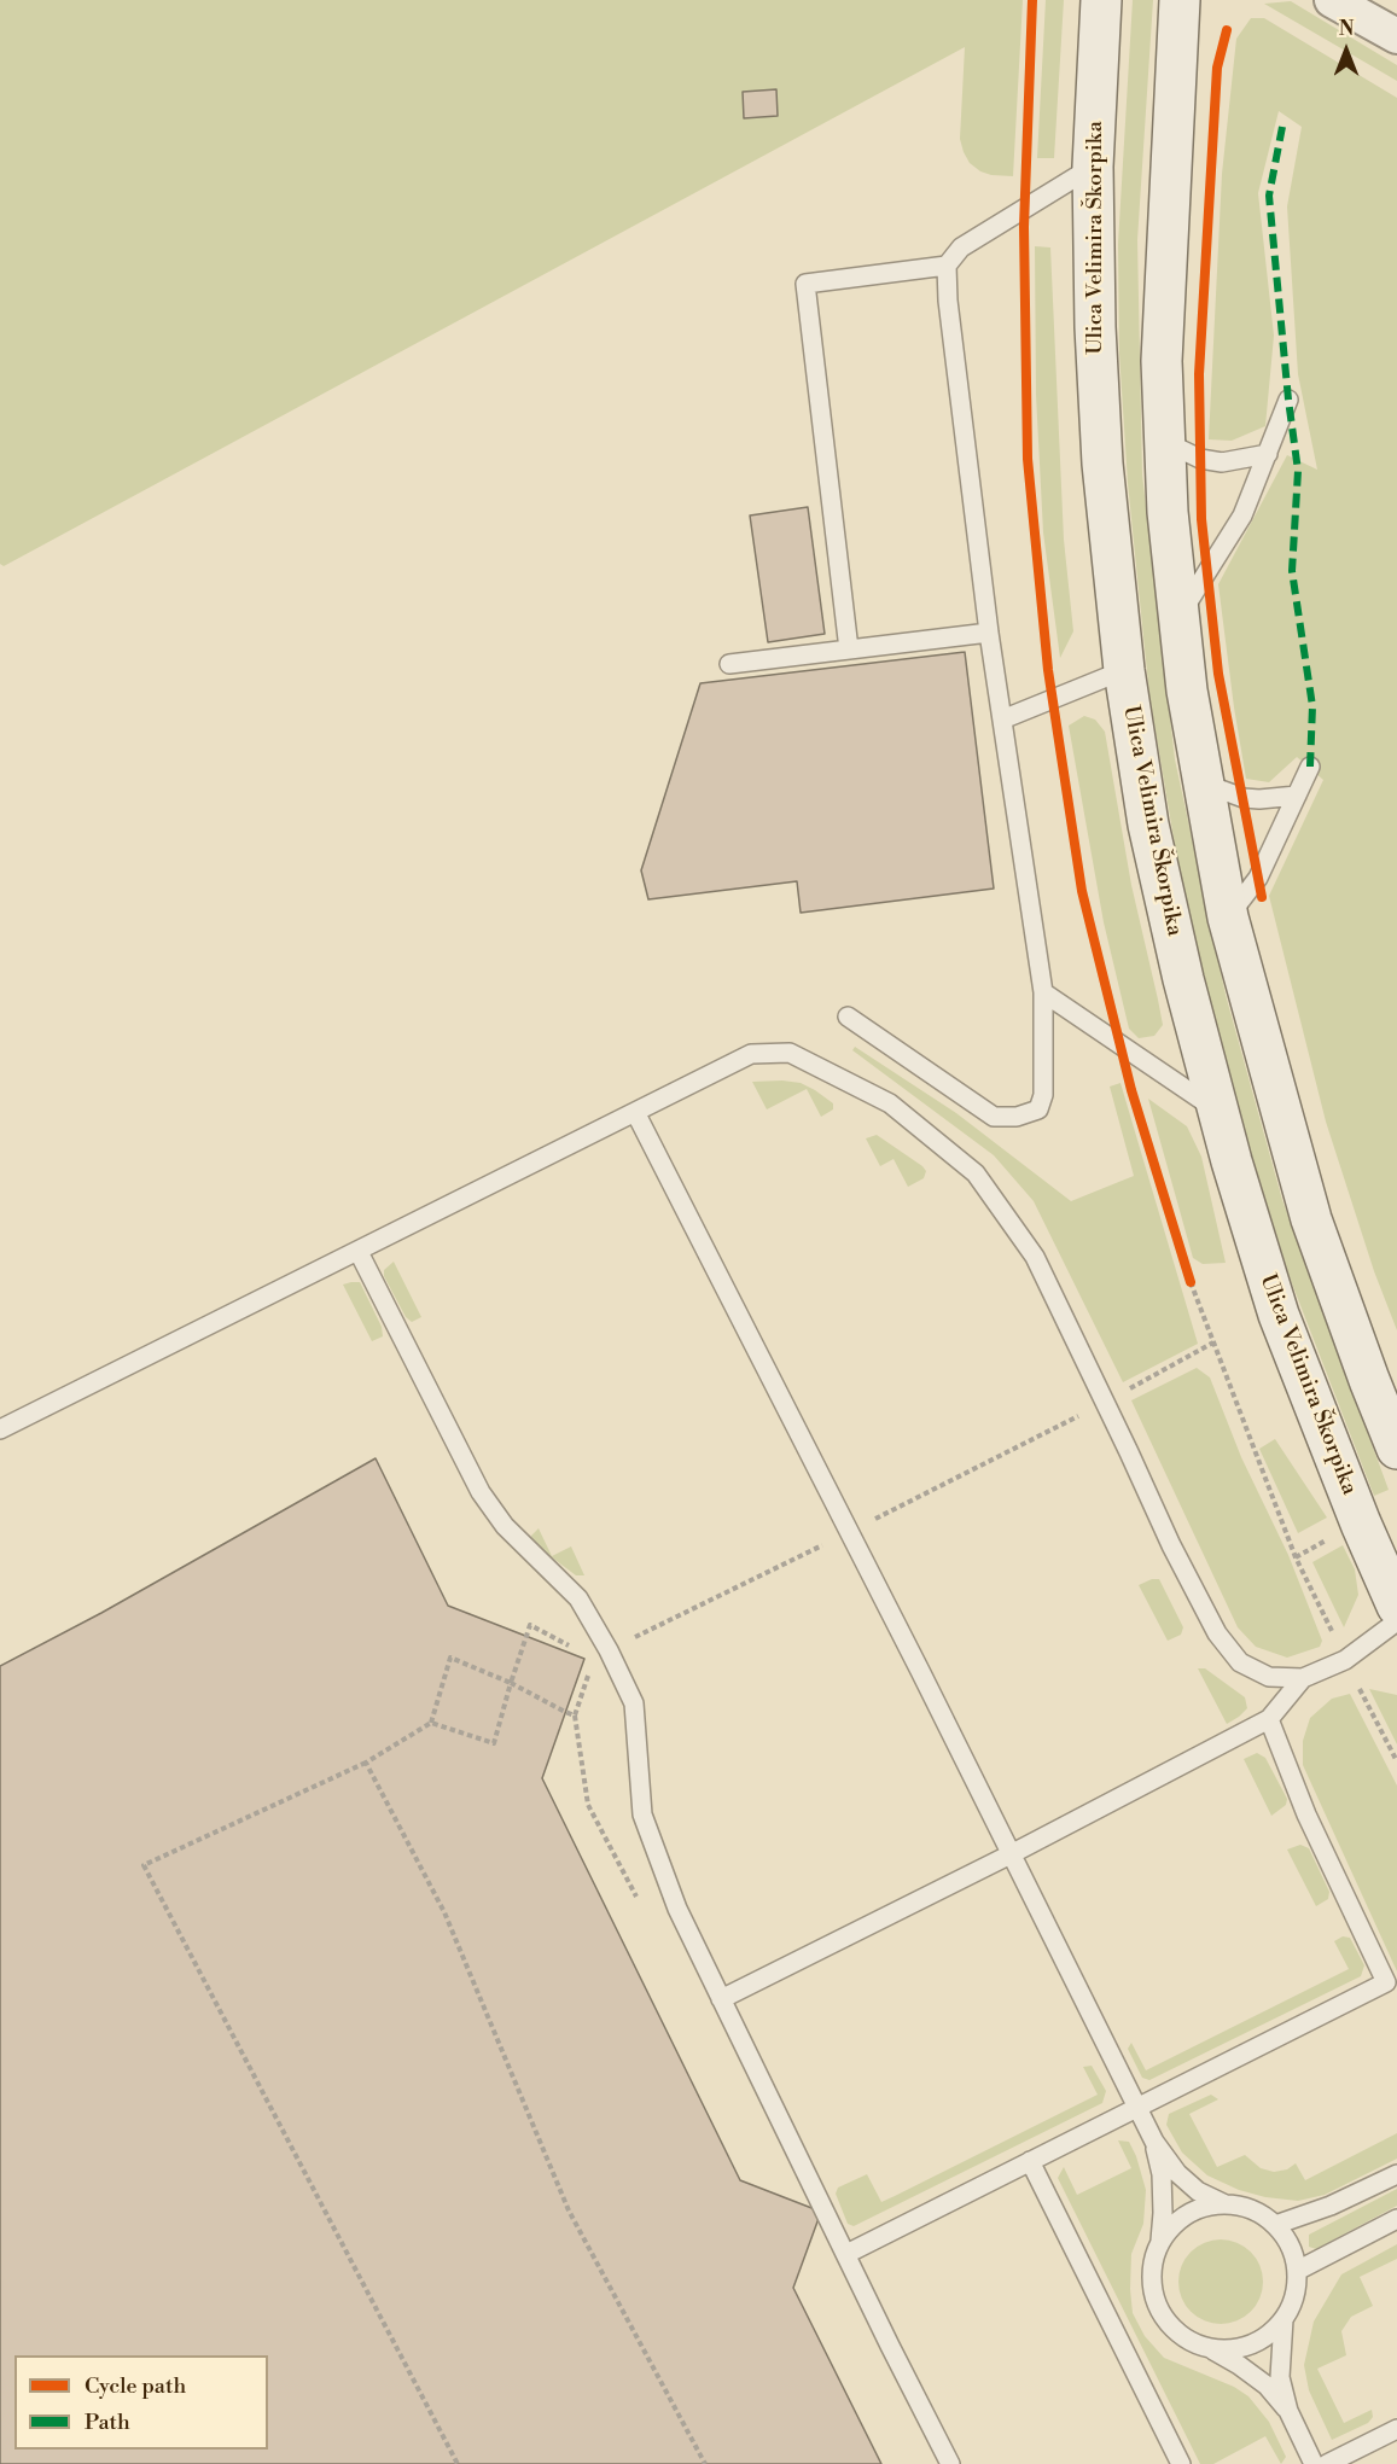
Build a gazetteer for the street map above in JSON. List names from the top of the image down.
{
  "streets": {
    "main road": ["Ulica Velimira Škorpika"]
  },
  "legend": ["Cycle path", "Path"],
  "north": "top"
}
